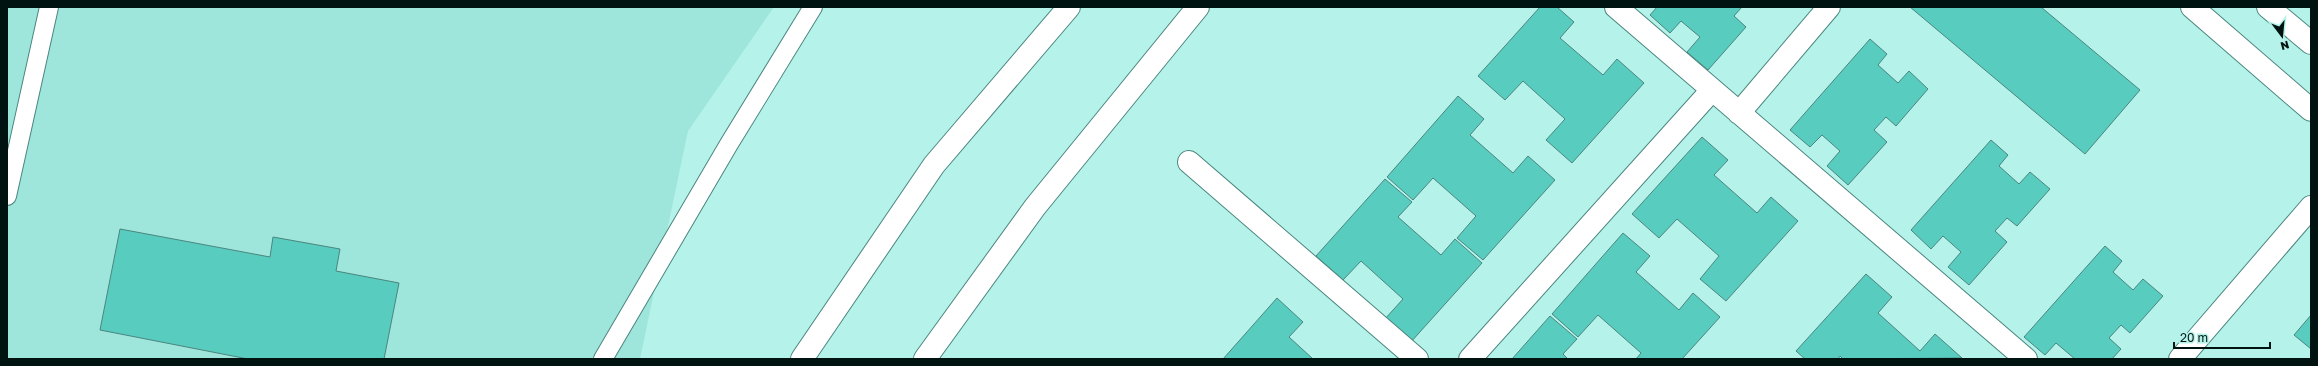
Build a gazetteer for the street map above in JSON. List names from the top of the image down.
{
  "scale_bar": "20 m",
  "north": "bottom"
}
